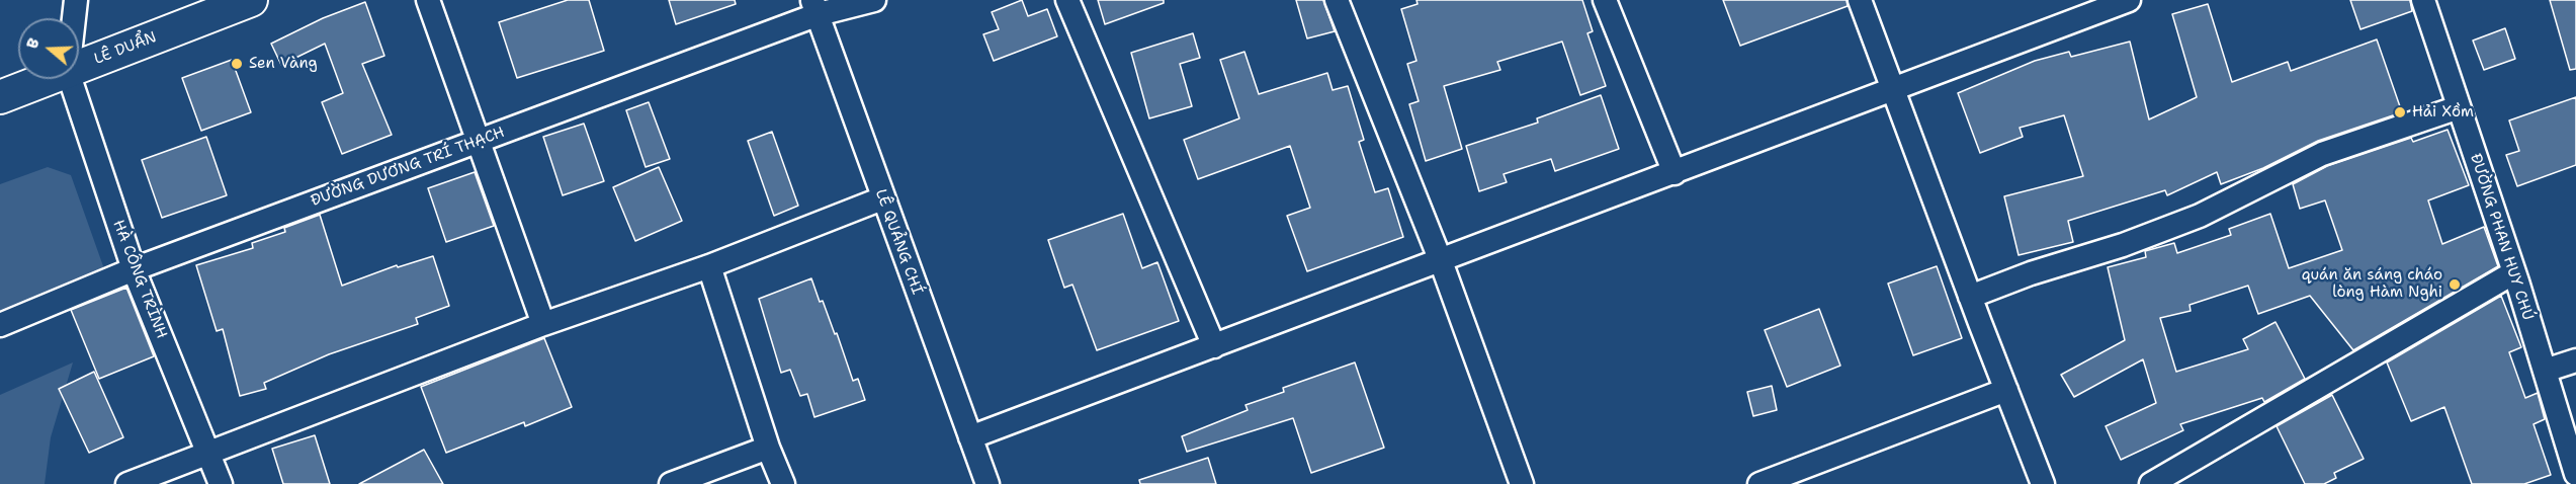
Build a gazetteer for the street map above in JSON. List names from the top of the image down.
{
  "streets": {
    "main road": ["LÊ DUẨN"],
    "street": [
      "ĐƯỜNG DƯƠNG TRÍ THẠCH",
      "ĐƯỜNG PHAN HUY CHÚ",
      "LÊ QUẢNG CHÍ",
      "HÀ CÔNG TRÌNH"
    ]
  },
  "crossings": [
    ["ĐƯỜNG DƯƠNG TRÍ THẠCH", "LÊ QUẢNG CHÍ"],
    ["ĐƯỜNG DƯƠNG TRÍ THẠCH", "HÀ CÔNG TRÌNH"]
  ],
  "places": ["Sen Vàng", "Hải Xồm", "quán ăn sáng cháo lòng Hàm Nghi"],
  "north": "left"
}
